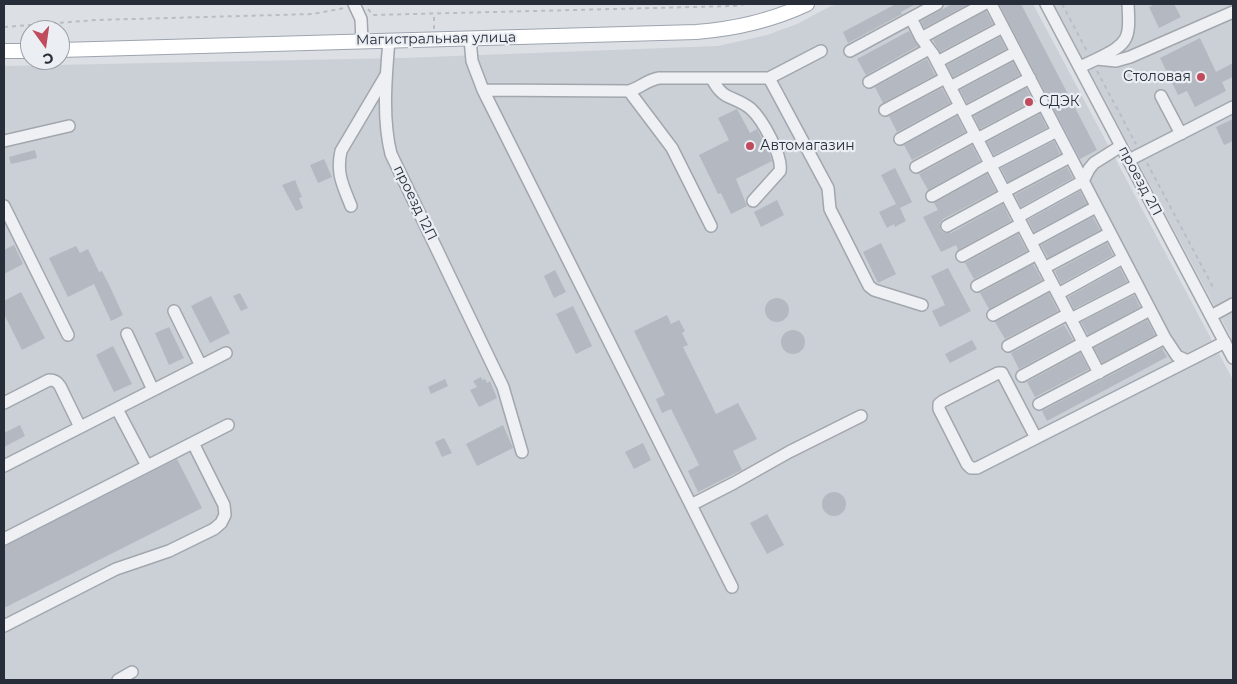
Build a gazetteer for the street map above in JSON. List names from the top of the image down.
{
  "streets": {
    "main road": ["Магистральная улица"],
    "street": ["проезд 2П", "проезд 12П"]
  },
  "crossings": [
    ["Магистральная улица", "проезд 12П"]
  ],
  "places": ["Столовая", "СДЭК", "Автомагазин"],
  "north": "bottom"
}
